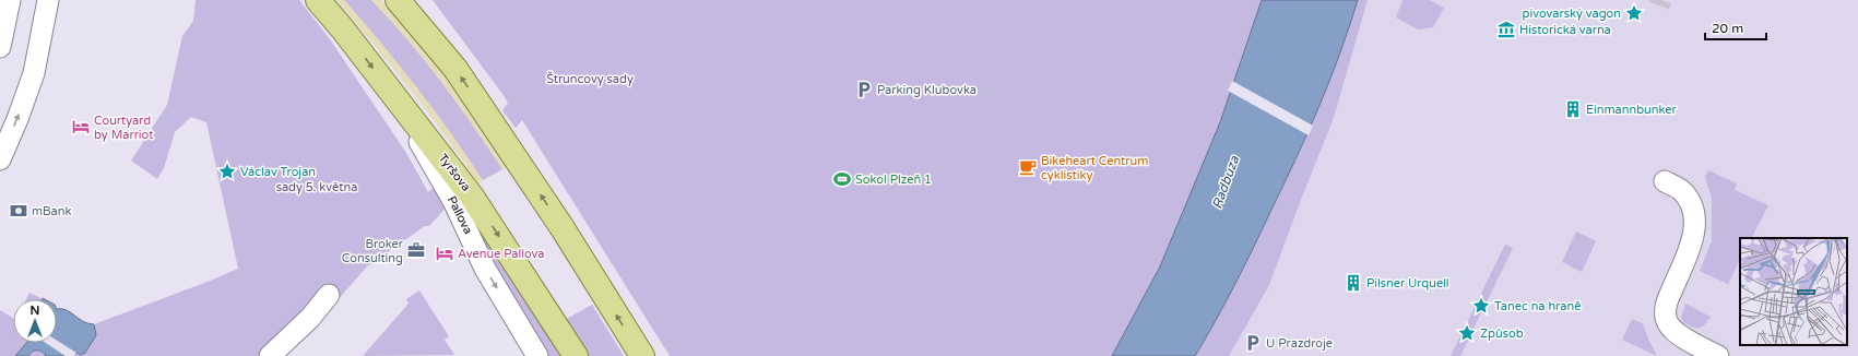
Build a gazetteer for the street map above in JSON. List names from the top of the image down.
{
  "streets": {
    "main road": ["Tyršova"],
    "street": ["Pallova"]
  },
  "crossings": [
    ["Tyršova", "Pallova"]
  ],
  "one_way": ["Pallova"],
  "water": ["Radbuza"],
  "parks": ["Štruncovy sady", "sady 5. května"],
  "places": {
    "place": [
      "pivovarský vagon",
      "Václav Trojan",
      "Tanec na hraně",
      "Způsob"
    ],
    "museum": ["Historická varna"],
    "parking": ["Parking Klubovka", "U Prazdroje"],
    "building": ["Einmannbunker", "Pilsner Urquell"],
    "hotel": ["Courtyard by Marriot", "Avenue Pallova"],
    "cafe": ["Bikeheart Centrum cyklistiky"],
    "sports": ["Sokol Plzeň 1"],
    "bank": ["mBank"],
    "office": ["Broker Consulting"]
  },
  "scale_bar": "20 m",
  "north": "top"
}
